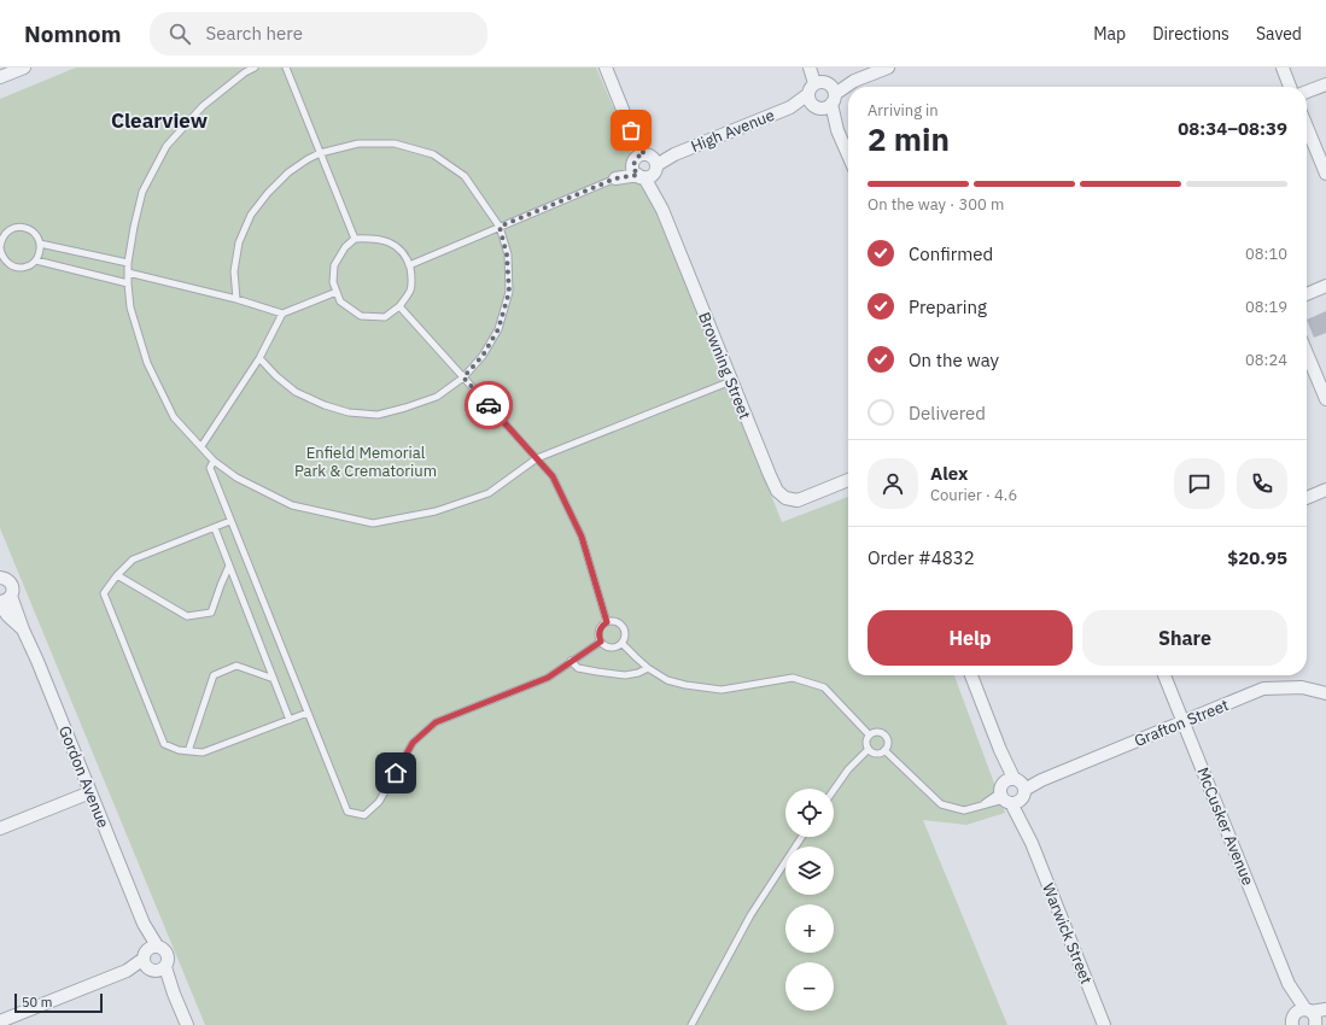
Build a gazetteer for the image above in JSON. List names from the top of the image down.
{
  "streets": {
    "street": [
      "High Avenue",
      "Browning Street",
      "Grafton Street",
      "Gordon Avenue",
      "McCusker Avenue",
      "Warwick Street"
    ]
  },
  "crossings": [
    ["High Avenue", "Browning Street"],
    ["Grafton Street", "McCusker Avenue"],
    ["Grafton Street", "Warwick Street"]
  ],
  "districts": ["Clearview"],
  "parks": ["Enfield Memorial Park & Crematorium"],
  "scale_bar": "50 m",
  "page": {
    "header": "Nomnom",
    "search": "Search here",
    "nav": ["Map", "Directions", "Saved"],
    "heading": ["2 min", "Arriving in", "08:34–08:39"],
    "panel": [
      "Alex",
      "Courier · 4.6",
      "Order #4832",
      "$20.95"
    ],
    "bar": "On the way · 300 m",
    "list": [
      ["Confirmed", "08:10"],
      ["Preparing", "08:19"],
      ["On the way", "08:24"],
      "Delivered"
    ],
    "buttons": ["Help", "Share"],
    "map_buttons": ["+", "−"],
    "scale": "50 m"
  }
}
